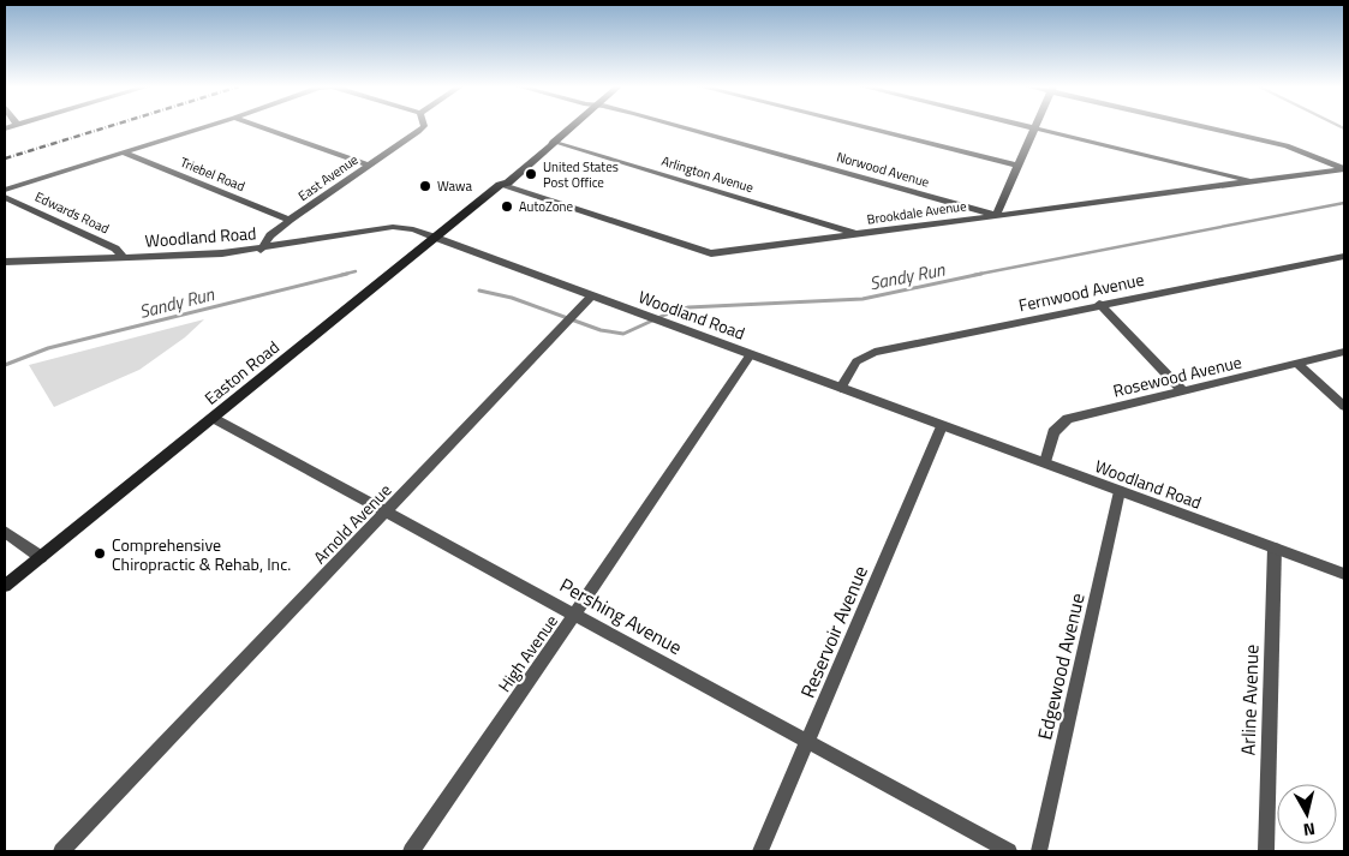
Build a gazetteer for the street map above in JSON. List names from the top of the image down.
{
  "streets": {
    "main road": ["Easton Road"],
    "street": [
      "Norwood Avenue",
      "Triebel Road",
      "Arlington Avenue",
      "East Avenue",
      "Edwards Road",
      "Brookdale Avenue",
      "Woodland Road",
      "Fernwood Avenue",
      "Rosewood Avenue",
      "Arnold Avenue",
      "Pershing Avenue",
      "Reservoir Avenue",
      "High Avenue",
      "Edgewood Avenue",
      "Arline Avenue"
    ]
  },
  "crossings": [
    ["Norwood Avenue", "Brookdale Avenue"],
    ["Triebel Road", "East Avenue"],
    ["Arlington Avenue", "Brookdale Avenue"],
    ["Arlington Avenue", "Easton Road"],
    ["East Avenue", "Woodland Road"],
    ["Edwards Road", "Woodland Road"],
    ["Brookdale Avenue", "Easton Road"],
    ["Woodland Road", "Fernwood Avenue"],
    ["Woodland Road", "Easton Road"],
    ["Woodland Road", "Rosewood Avenue"],
    ["Woodland Road", "Arnold Avenue"],
    ["Woodland Road", "Reservoir Avenue"],
    ["Woodland Road", "High Avenue"],
    ["Woodland Road", "Edgewood Avenue"],
    ["Woodland Road", "Arline Avenue"],
    ["Easton Road", "Pershing Avenue"],
    ["Arnold Avenue", "Pershing Avenue"],
    ["Pershing Avenue", "Reservoir Avenue"],
    ["Pershing Avenue", "High Avenue"]
  ],
  "water": ["Sandy Run"],
  "places": [
    "United States Post Office",
    "Wawa",
    "AutoZone",
    "Comprehensive Chiropractic & Rehab, Inc."
  ],
  "north": "bottom"
}
